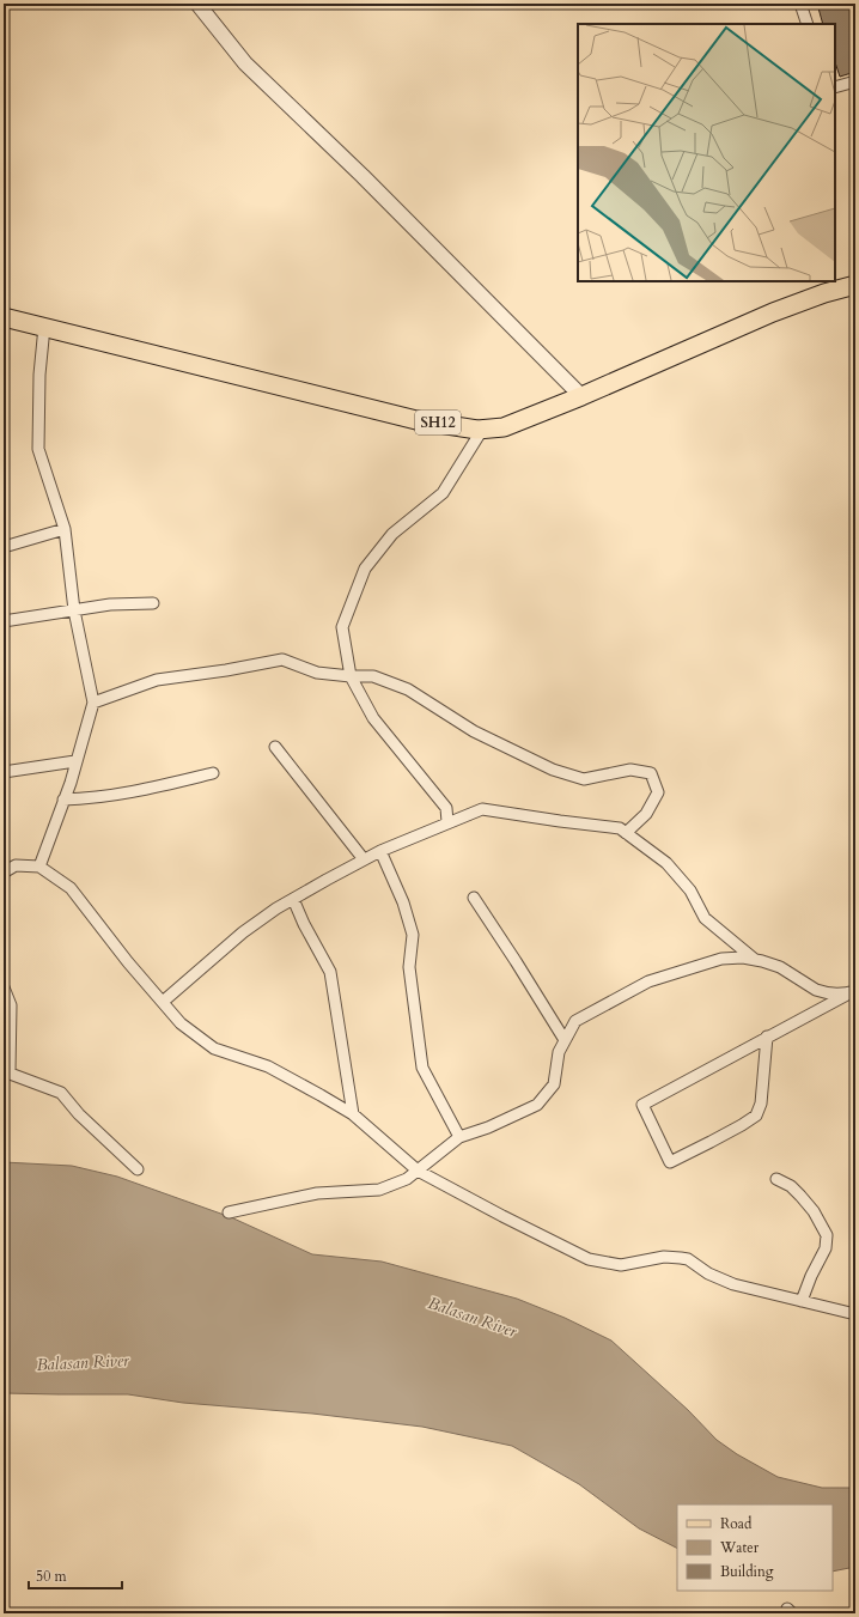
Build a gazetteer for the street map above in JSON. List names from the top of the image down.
{
  "streets": {
    "main road": ["SH12"]
  },
  "water": ["Balasan River"],
  "legend": ["Road", "Water", "Building"],
  "scale_bar": "50 m"
}
